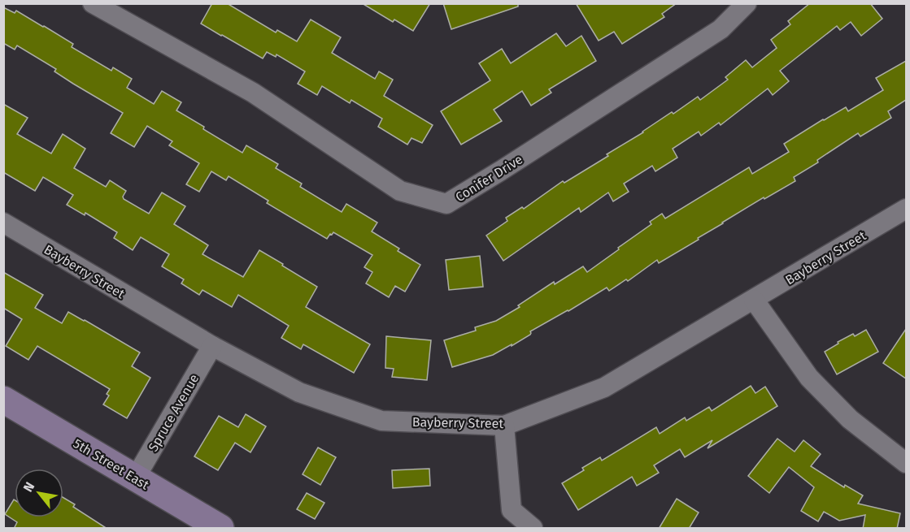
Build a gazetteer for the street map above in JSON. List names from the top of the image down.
{
  "streets": {
    "street": [
      "Conifer Drive",
      "Bayberry Street",
      "Spruce Avenue",
      "5th Street East"
    ]
  },
  "crossings": [
    ["Bayberry Street", "Spruce Avenue"],
    ["Spruce Avenue", "5th Street East"]
  ],
  "north": "top left"
}
